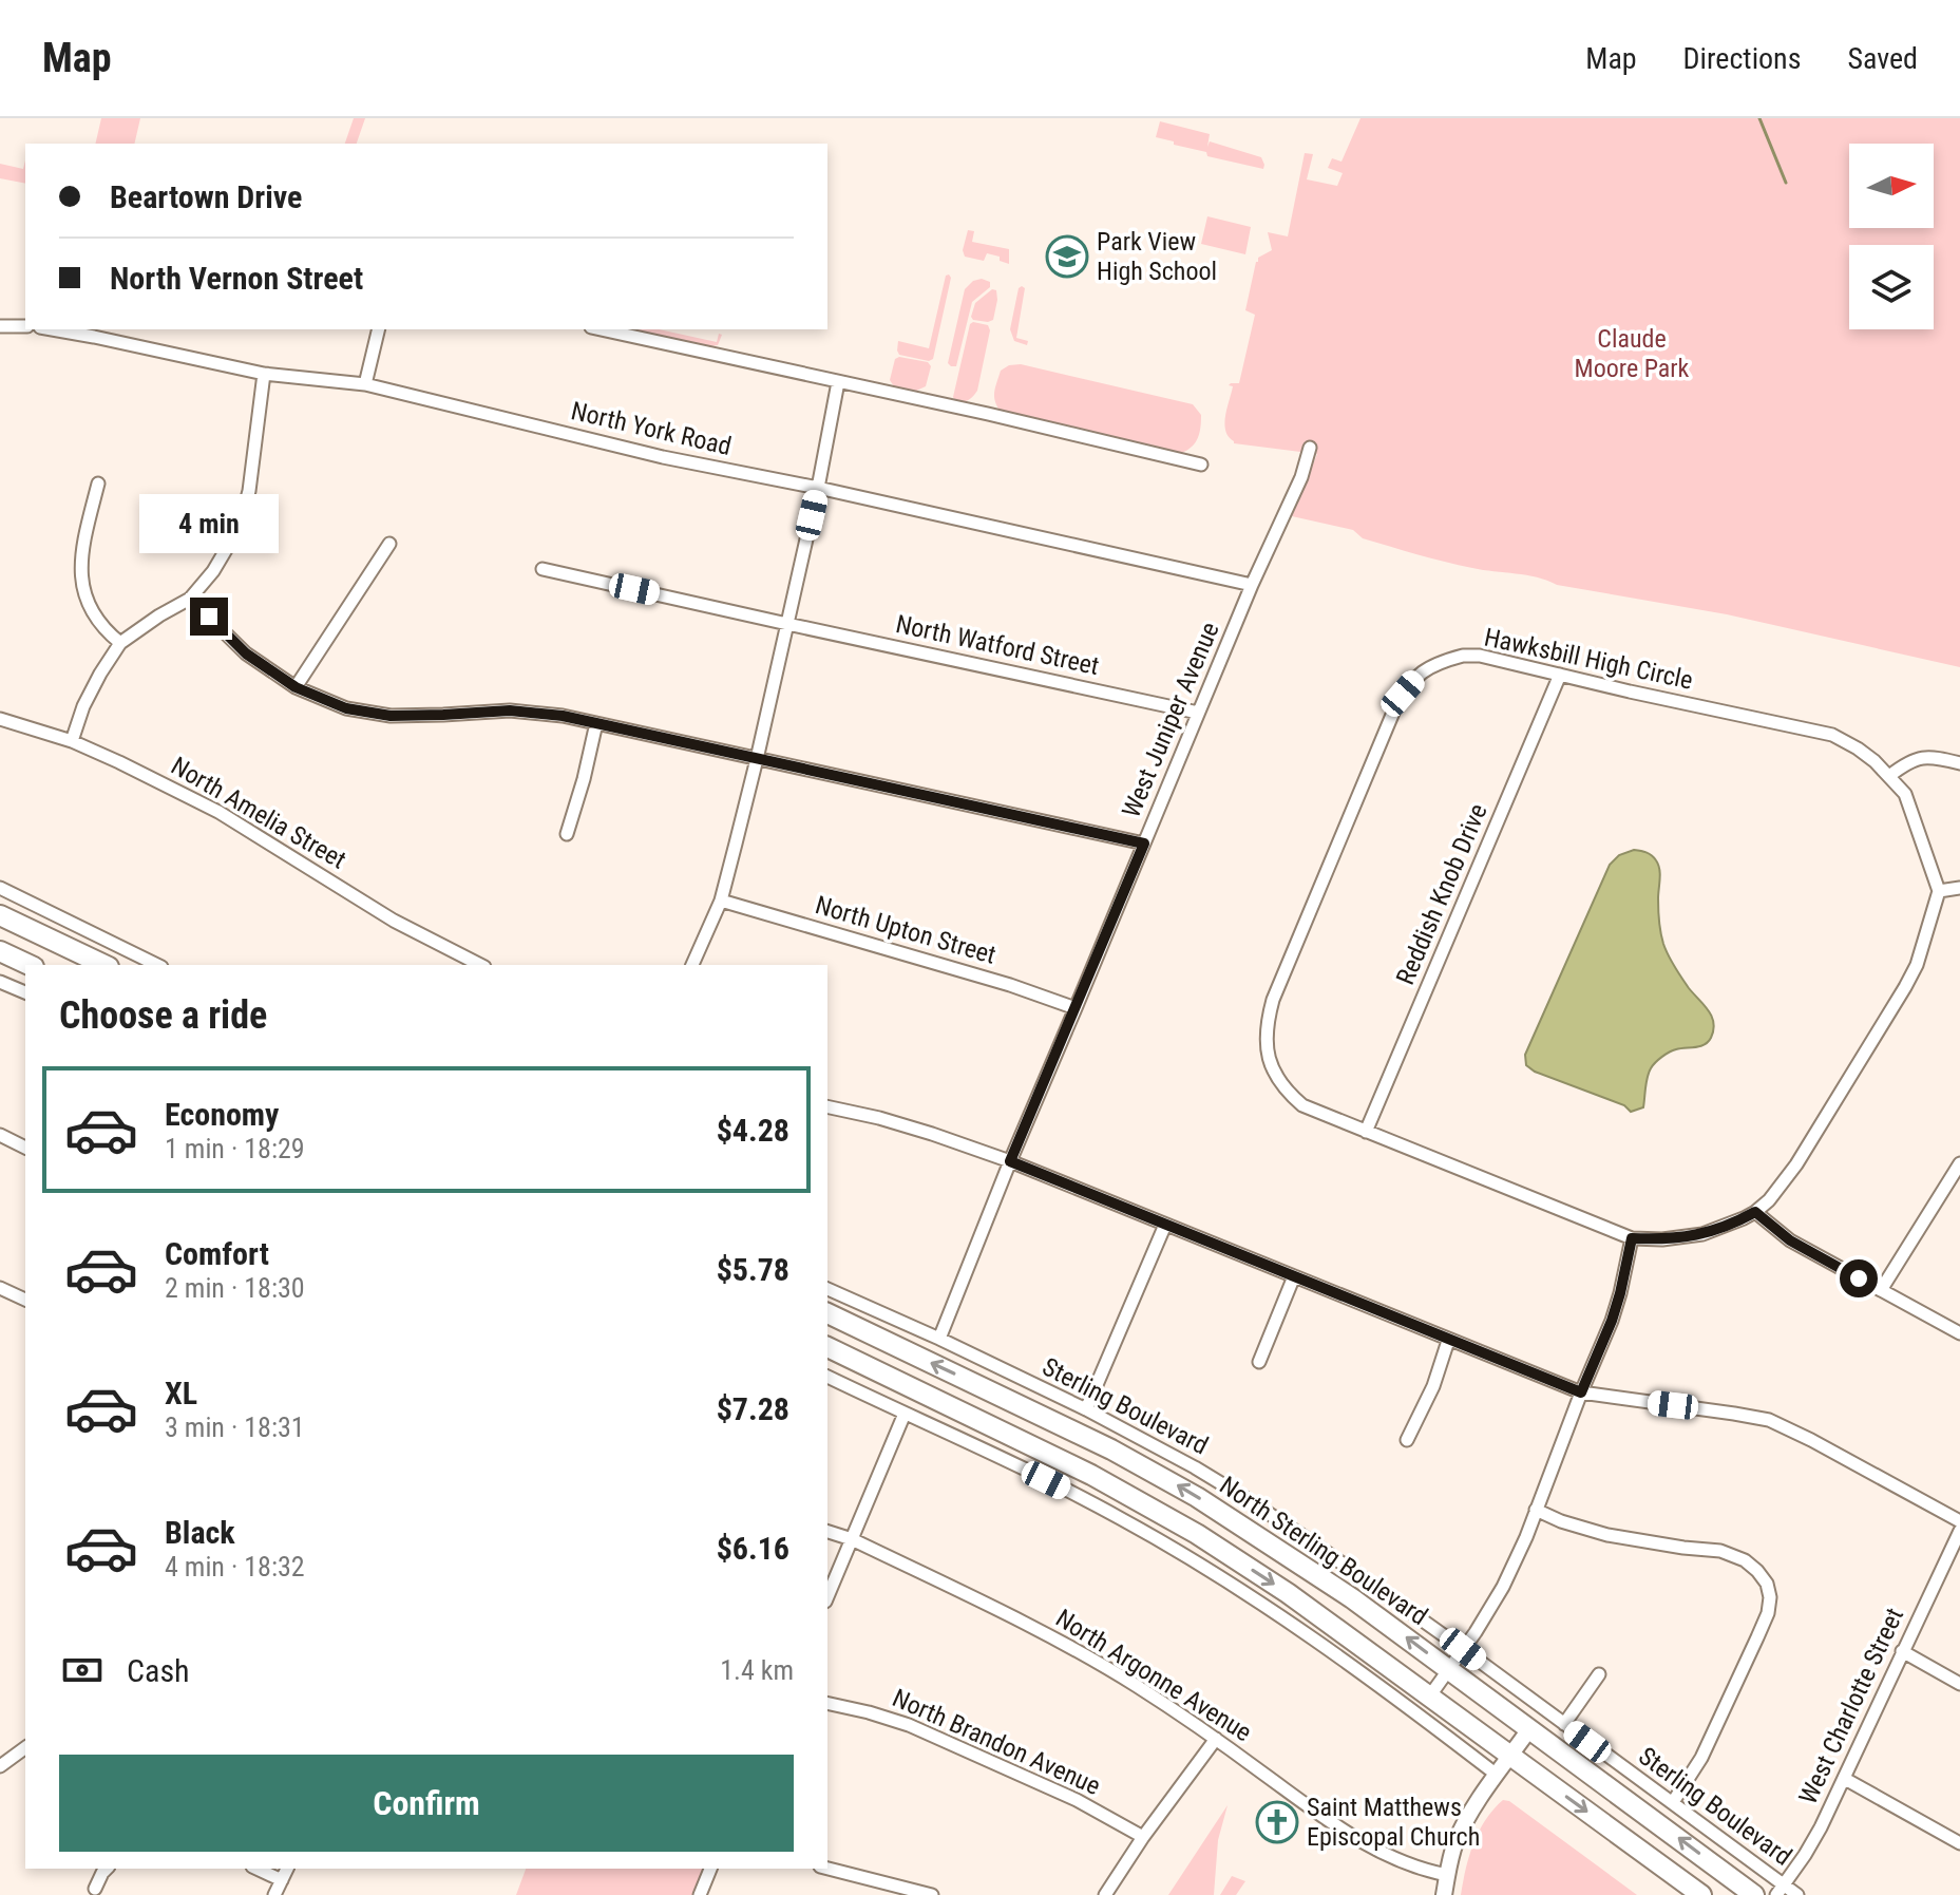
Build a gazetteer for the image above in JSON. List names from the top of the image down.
{
  "streets": {
    "main road": ["North Sterling Boulevard"],
    "street": [
      "North York Road",
      "North Watford Street",
      "Hawksbill High Circle",
      "West Juniper Avenue",
      "North Amelia Street",
      "Reddish Knob Drive",
      "North Upton Street",
      "Sterling Boulevard",
      "North Argonne Avenue",
      "West Charlotte Street",
      "North Brandon Avenue"
    ]
  },
  "crossings": [
    ["North York Road", "West Juniper Avenue"],
    ["North Watford Street", "West Juniper Avenue"],
    ["Hawksbill High Circle", "Reddish Knob Drive"],
    ["West Juniper Avenue", "North Upton Street"],
    ["West Juniper Avenue", "Sterling Boulevard"],
    ["Sterling Boulevard", "West Charlotte Street"]
  ],
  "parks": ["Claude Moore Park"],
  "places": {
    "school or university": ["Park View High School"],
    "church": ["Saint Matthews Episcopal Church"]
  },
  "north": "right",
  "page": {
    "header": "Map",
    "nav": ["Map", "Directions", "Saved"],
    "banner": ["Beartown Drive", "North Vernon Street"],
    "bubble": "4 min",
    "heading": "Choose a ride",
    "list": [
      {
        "name": "Economy",
        "note": "1 min · 18:29",
        "value": "$4.28"
      },
      {
        "name": "Comfort",
        "note": "2 min · 18:30",
        "value": "$5.78"
      },
      {
        "name": "XL",
        "note": "3 min · 18:31",
        "value": "$7.28"
      },
      {
        "name": "Black",
        "note": "4 min · 18:32",
        "value": "$6.16"
      }
    ],
    "pay": ["Cash", "1.4 km"],
    "buttons": "Confirm"
  }
}
